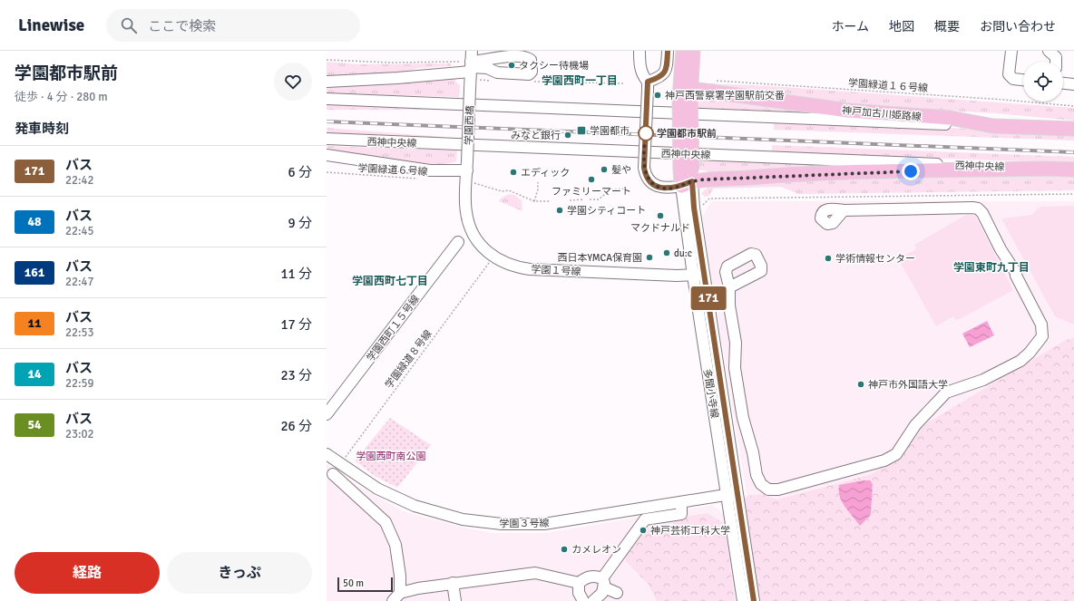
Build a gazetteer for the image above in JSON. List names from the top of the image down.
{
  "streets": {
    "main road": ["神戸加古川姫路線"],
    "street": [
      "学園西橋",
      "西神中央線",
      "学園１号線",
      "学園西町１５号線",
      "多聞小寺線",
      "学園３号線"
    ],
    "path": ["学園緑道１６号線", "学園緑道６号線", "学園緑道８号線"]
  },
  "crossings": [
    ["学園西橋", "学園１号線"],
    ["学園１号線", "多聞小寺線"],
    ["学園緑道８号線", "学園３号線"],
    ["多聞小寺線", "学園３号線"]
  ],
  "districts": ["学園西町一丁目", "学園東町九丁目", "学園西町七丁目"],
  "parks": ["学園西町南公園"],
  "places": {
    "other": [
      "タクシー待機場",
      "神戸西警察署学園駅前交番",
      "学園都市駅前",
      "みなと銀行",
      "髪や",
      "エディック",
      "ファミリーマート",
      "学園シティコート",
      "マクドナルド",
      "du:c",
      "西日本YMCA保育園",
      "学術情報センター",
      "神戸市外国語大学",
      "神戸芸術工科大学",
      "カメレオン"
    ],
    "transit": ["学園都市"]
  },
  "lines": ["bus line 171"],
  "scale_bar": "50 m",
  "page": {
    "header": "Linewise",
    "search": "ここで検索",
    "nav": [
      "ホーム",
      "地図",
      "概要",
      "お問い合わせ"
    ],
    "heading": [
      ["学園都市駅前", "徒歩 · 4 分 · 280 m"],
      "発車時刻"
    ],
    "on_map": "171",
    "list": [
      {
        "mark": "171",
        "name": "バス",
        "note": "22:42",
        "value": "6 分"
      },
      {
        "mark": "48",
        "name": "バス",
        "note": "22:45",
        "value": "9 分"
      },
      {
        "mark": "161",
        "name": "バス",
        "note": "22:47",
        "value": "11 分"
      },
      {
        "mark": "11",
        "name": "バス",
        "note": "22:53",
        "value": "17 分"
      },
      {
        "mark": "14",
        "name": "バス",
        "note": "22:59",
        "value": "23 分"
      },
      {
        "mark": "54",
        "name": "バス",
        "note": "23:02",
        "value": "26 分"
      }
    ],
    "buttons": ["経路", "きっぷ"],
    "scale": "50 m"
  }
}
